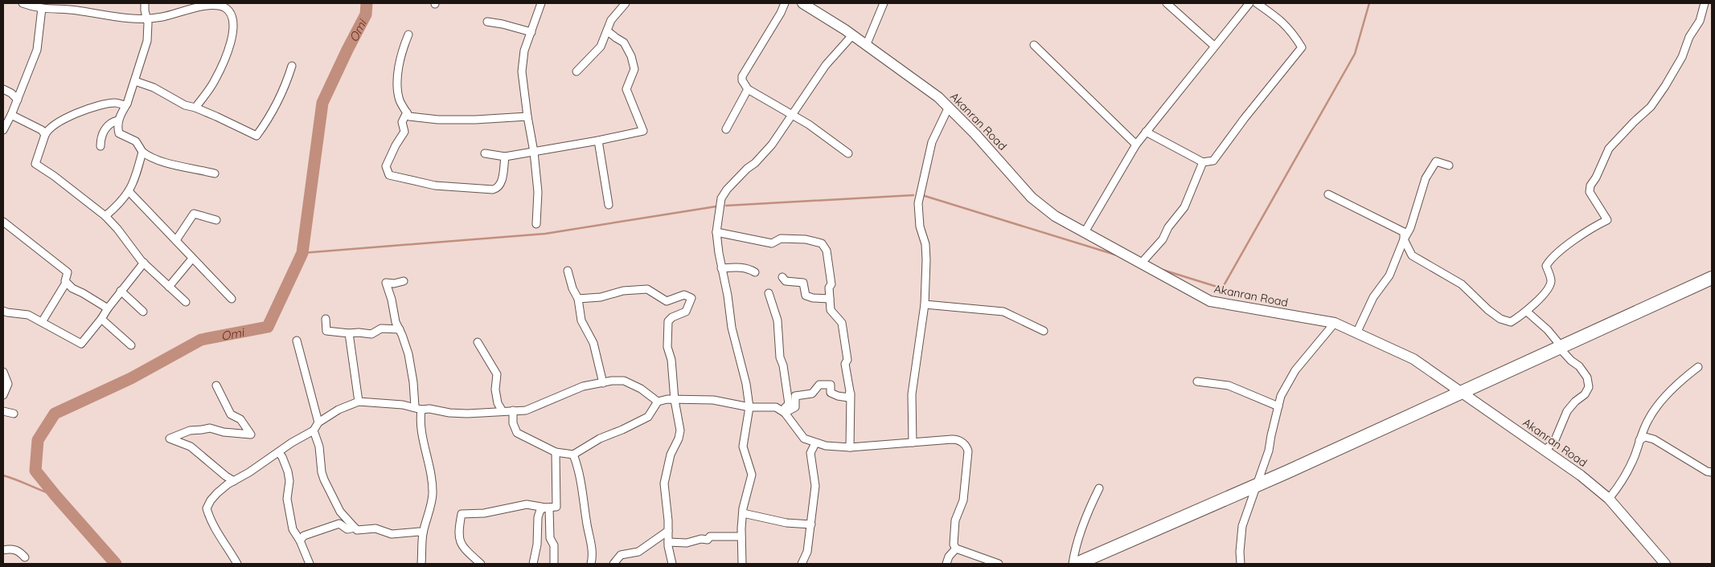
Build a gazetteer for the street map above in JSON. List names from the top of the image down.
{
  "streets": {
    "main road": ["Akanran Road"]
  },
  "water": ["Omi"]
}
